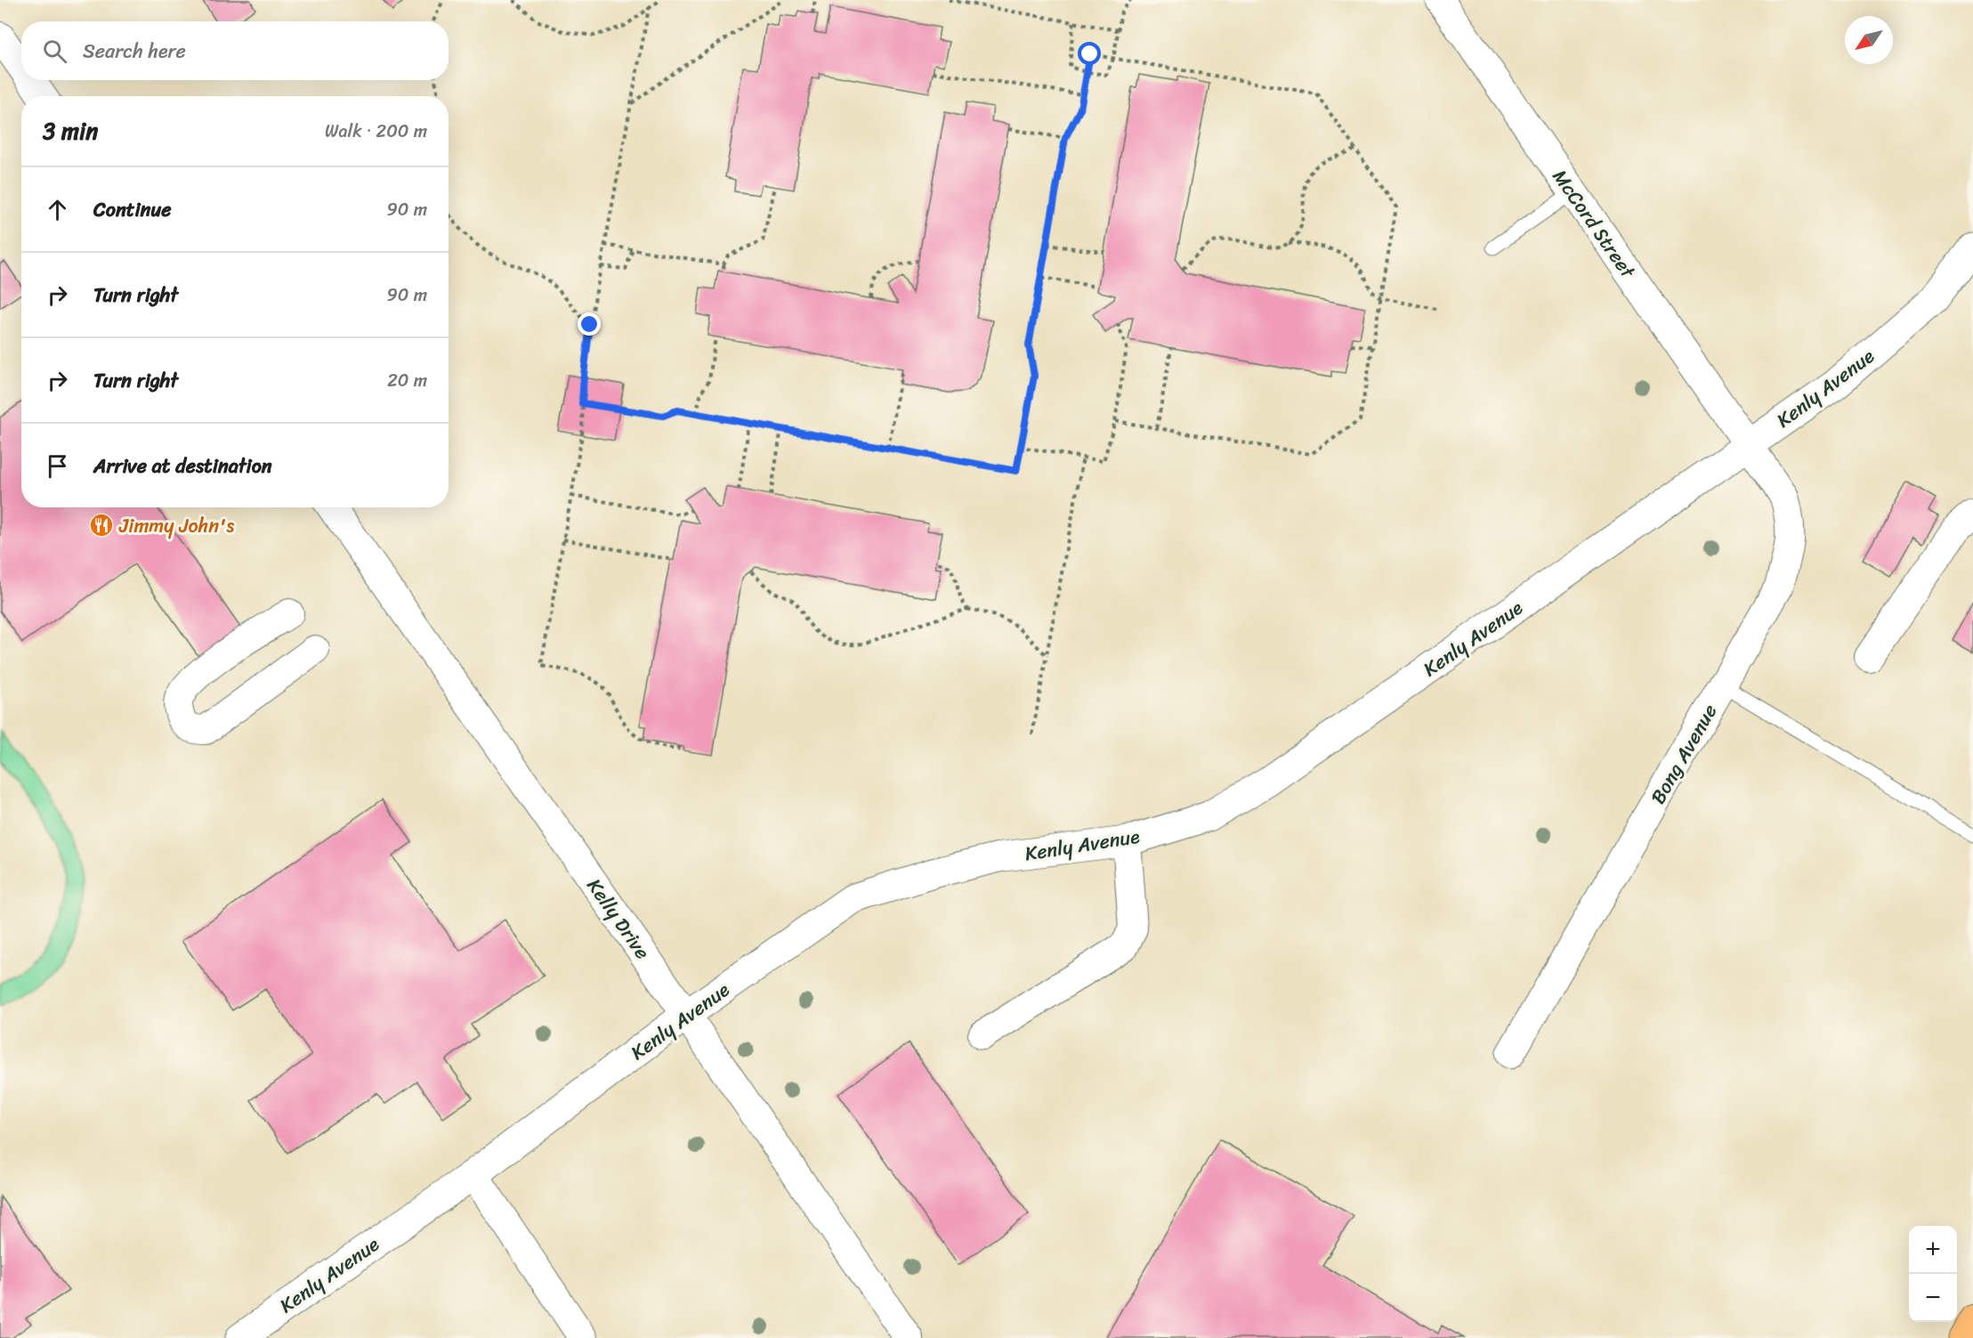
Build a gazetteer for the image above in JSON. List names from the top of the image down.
{
  "streets": {
    "street": [
      "McCord Street",
      "Kenly Avenue",
      "Bong Avenue",
      "Kelly Drive"
    ]
  },
  "crossings": [
    ["McCord Street", "Kenly Avenue"],
    ["McCord Street", "Bong Avenue"],
    ["Kenly Avenue", "Bong Avenue"],
    ["Kenly Avenue", "Kelly Drive"]
  ],
  "places": {
    "restaurant": ["Jimmy John's"]
  },
  "north": "bottom left",
  "page": {
    "search": "Search here",
    "heading": ["3 min", "Walk · 200 m"],
    "list": [
      ["Continue", "90 m"],
      ["Turn right", "90 m"],
      ["Turn right", "20 m"],
      "Arrive at destination"
    ],
    "map_buttons": ["+", "−"]
  }
}
